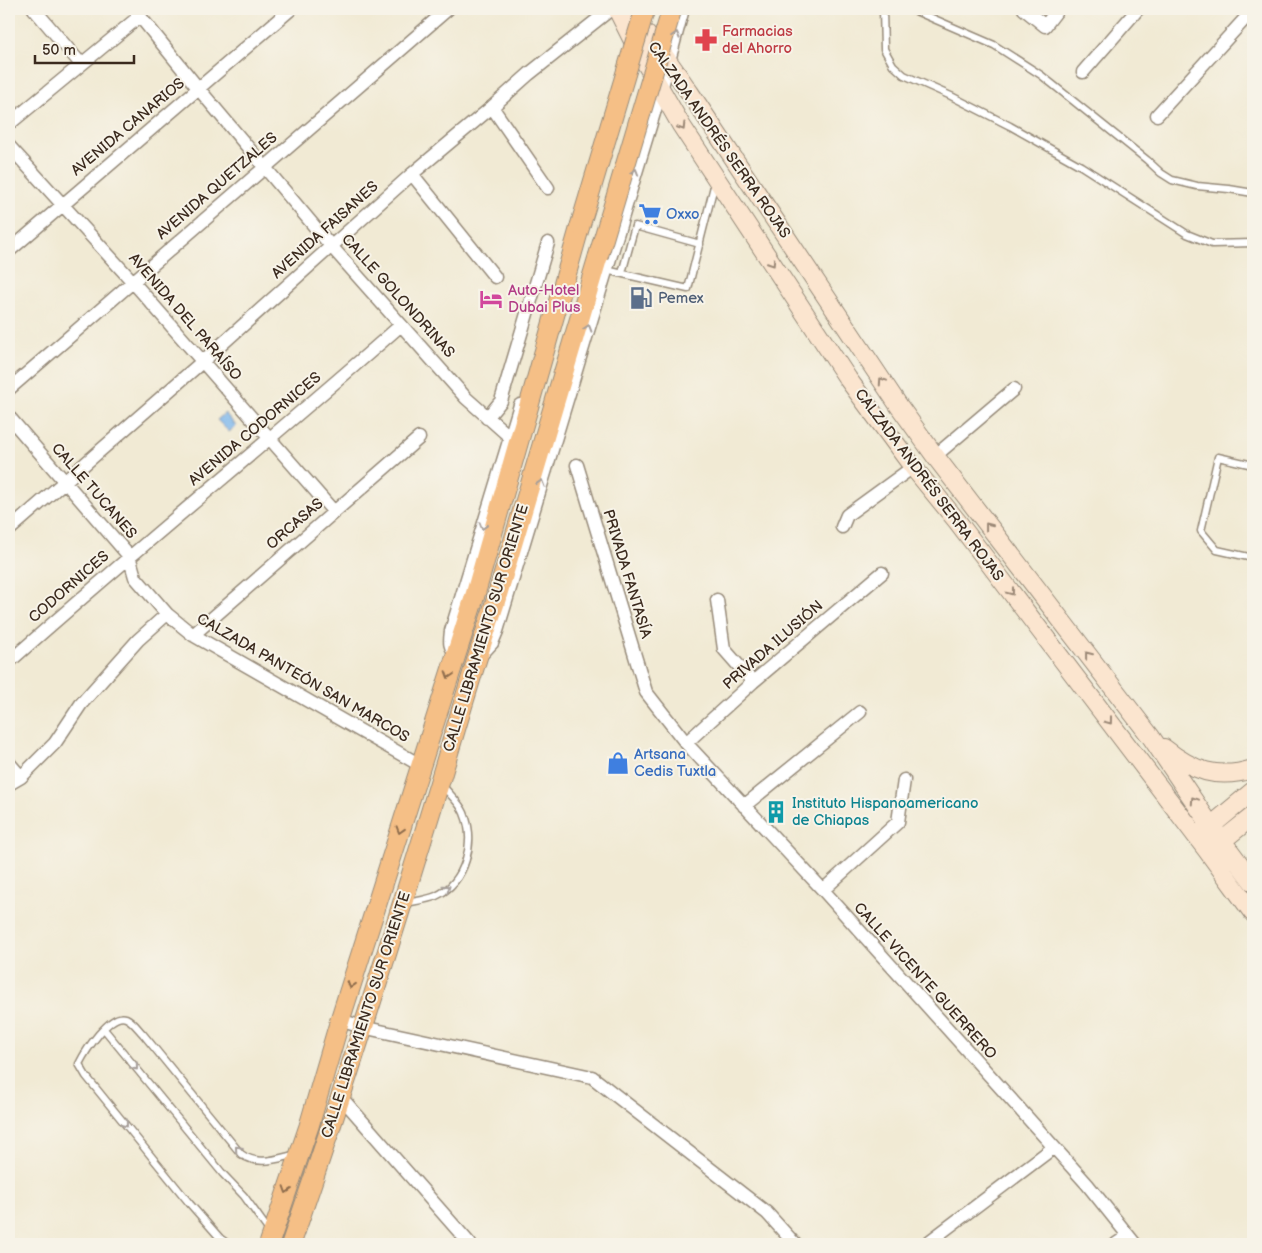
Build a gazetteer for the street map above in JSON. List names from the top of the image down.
{
  "streets": {
    "main road": ["CALZADA ANDRÉS SERRA ROJAS", "CALLE LIBRAMIENTO SUR ORIENTE"],
    "street": [
      "AVENIDA CANARIOS",
      "AVENIDA QUETZALES",
      "AVENIDA FAISANES",
      "CALLE GOLONDRINAS",
      "AVENIDA DEL PARAÍSO",
      "AVENIDA CODORNICES",
      "CALLE TUCANES",
      "ORCASAS",
      "PRIVADA FANTASÍA",
      "CODORNICES",
      "PRIVADA ILUSIÓN",
      "CALZADA PANTEÓN SAN MARCOS",
      "CALLE VICENTE GUERRERO"
    ]
  },
  "crossings": [
    ["AVENIDA CANARIOS", "CALLE GOLONDRINAS"],
    ["AVENIDA CANARIOS", "AVENIDA DEL PARAÍSO"],
    ["CALZADA ANDRÉS SERRA ROJAS", "AVENIDA FAISANES"],
    ["CALZADA ANDRÉS SERRA ROJAS", "CALLE LIBRAMIENTO SUR ORIENTE"],
    ["AVENIDA QUETZALES", "CALLE GOLONDRINAS"],
    ["AVENIDA QUETZALES", "AVENIDA DEL PARAÍSO"],
    ["AVENIDA FAISANES", "CALLE GOLONDRINAS"],
    ["AVENIDA FAISANES", "AVENIDA DEL PARAÍSO"],
    ["AVENIDA FAISANES", "CALLE TUCANES"],
    ["AVENIDA FAISANES", "CALLE LIBRAMIENTO SUR ORIENTE"],
    ["CALLE GOLONDRINAS", "AVENIDA CODORNICES"],
    ["AVENIDA DEL PARAÍSO", "AVENIDA CODORNICES"],
    ["AVENIDA DEL PARAÍSO", "ORCASAS"],
    ["AVENIDA CODORNICES", "CALLE TUCANES"],
    ["AVENIDA CODORNICES", "CODORNICES"],
    ["CALLE TUCANES", "CODORNICES"],
    ["CALLE TUCANES", "CALZADA PANTEÓN SAN MARCOS"],
    ["ORCASAS", "CALZADA PANTEÓN SAN MARCOS"],
    ["PRIVADA FANTASÍA", "CALLE VICENTE GUERRERO"],
    ["CALLE LIBRAMIENTO SUR ORIENTE", "CALZADA PANTEÓN SAN MARCOS"],
    ["PRIVADA ILUSIÓN", "CALLE VICENTE GUERRERO"]
  ],
  "places": {
    "pharmacy": ["Farmacias del Ahorro"],
    "supermarket": ["Oxxo"],
    "fuel station": ["Pemex"],
    "hotel": ["Auto-Hotel Dubai Plus"],
    "shop": ["Artsana Cedis Tuxtla"],
    "building": ["Instituto Hispanoamericano de Chiapas"]
  },
  "scale_bar": "50 m"
}
